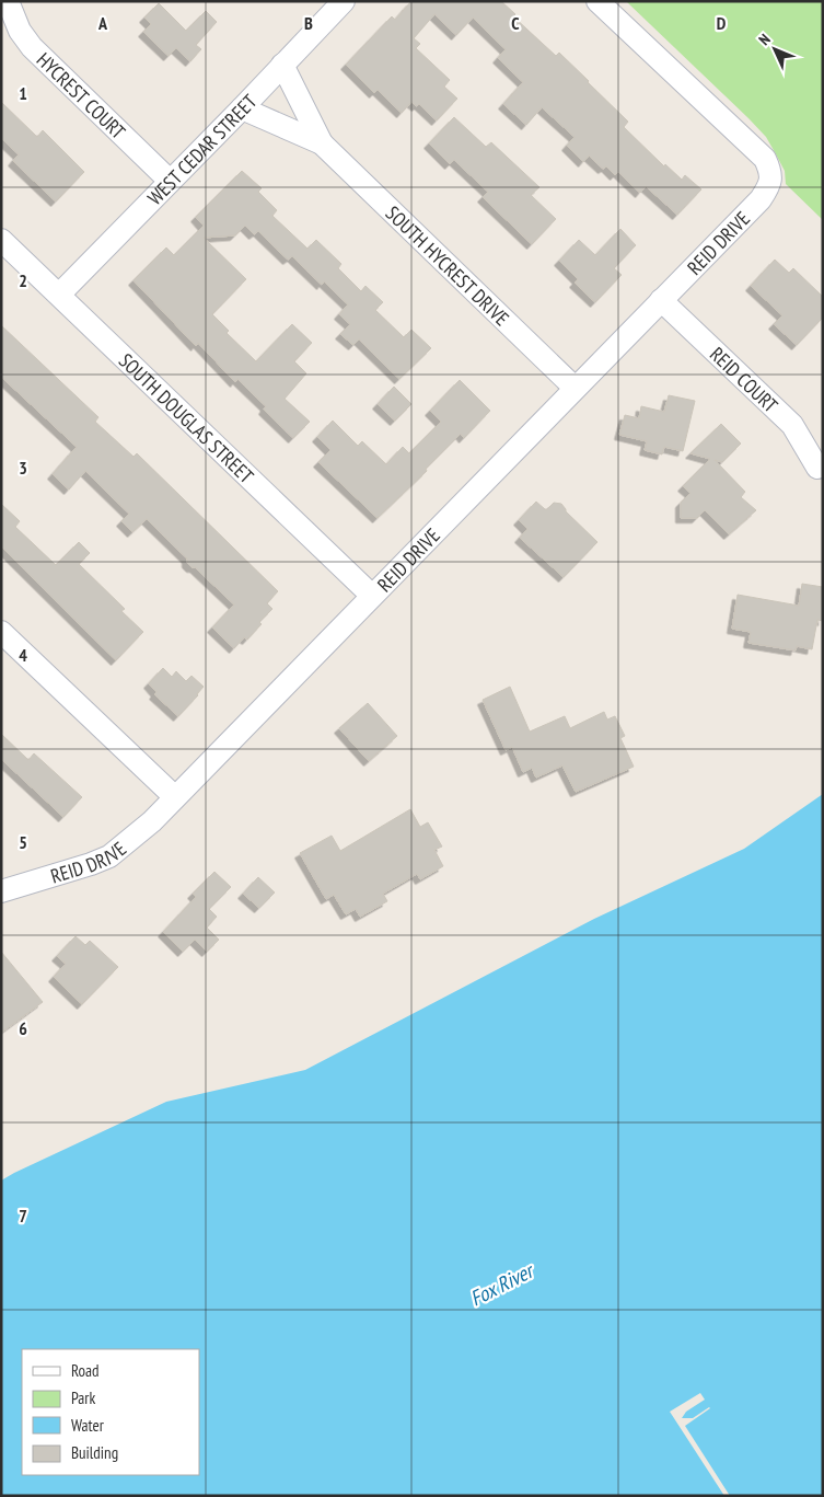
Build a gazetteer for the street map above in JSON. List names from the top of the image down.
{
  "streets": {
    "street": [
      "HYCREST COURT",
      "WEST CEDAR STREET",
      "REID DRIVE",
      "SOUTH HYCREST DRIVE",
      "REID COURT",
      "SOUTH DOUGLAS STREET"
    ]
  },
  "crossings": [
    ["HYCREST COURT", "WEST CEDAR STREET"],
    ["WEST CEDAR STREET", "SOUTH HYCREST DRIVE"],
    ["WEST CEDAR STREET", "SOUTH DOUGLAS STREET"],
    ["REID DRIVE", "SOUTH HYCREST DRIVE"],
    ["REID DRIVE", "REID COURT"],
    ["REID DRIVE", "SOUTH DOUGLAS STREET"]
  ],
  "water": ["Fox River"],
  "legend": [
    "Road",
    "Park",
    "Water",
    "Building"
  ],
  "north": "top left",
  "grid": {
    "columns": [
      "A",
      "B",
      "C",
      "D"
    ],
    "rows": [
      "1",
      "2",
      "3",
      "4",
      "5",
      "6",
      "7"
    ]
  }
}
